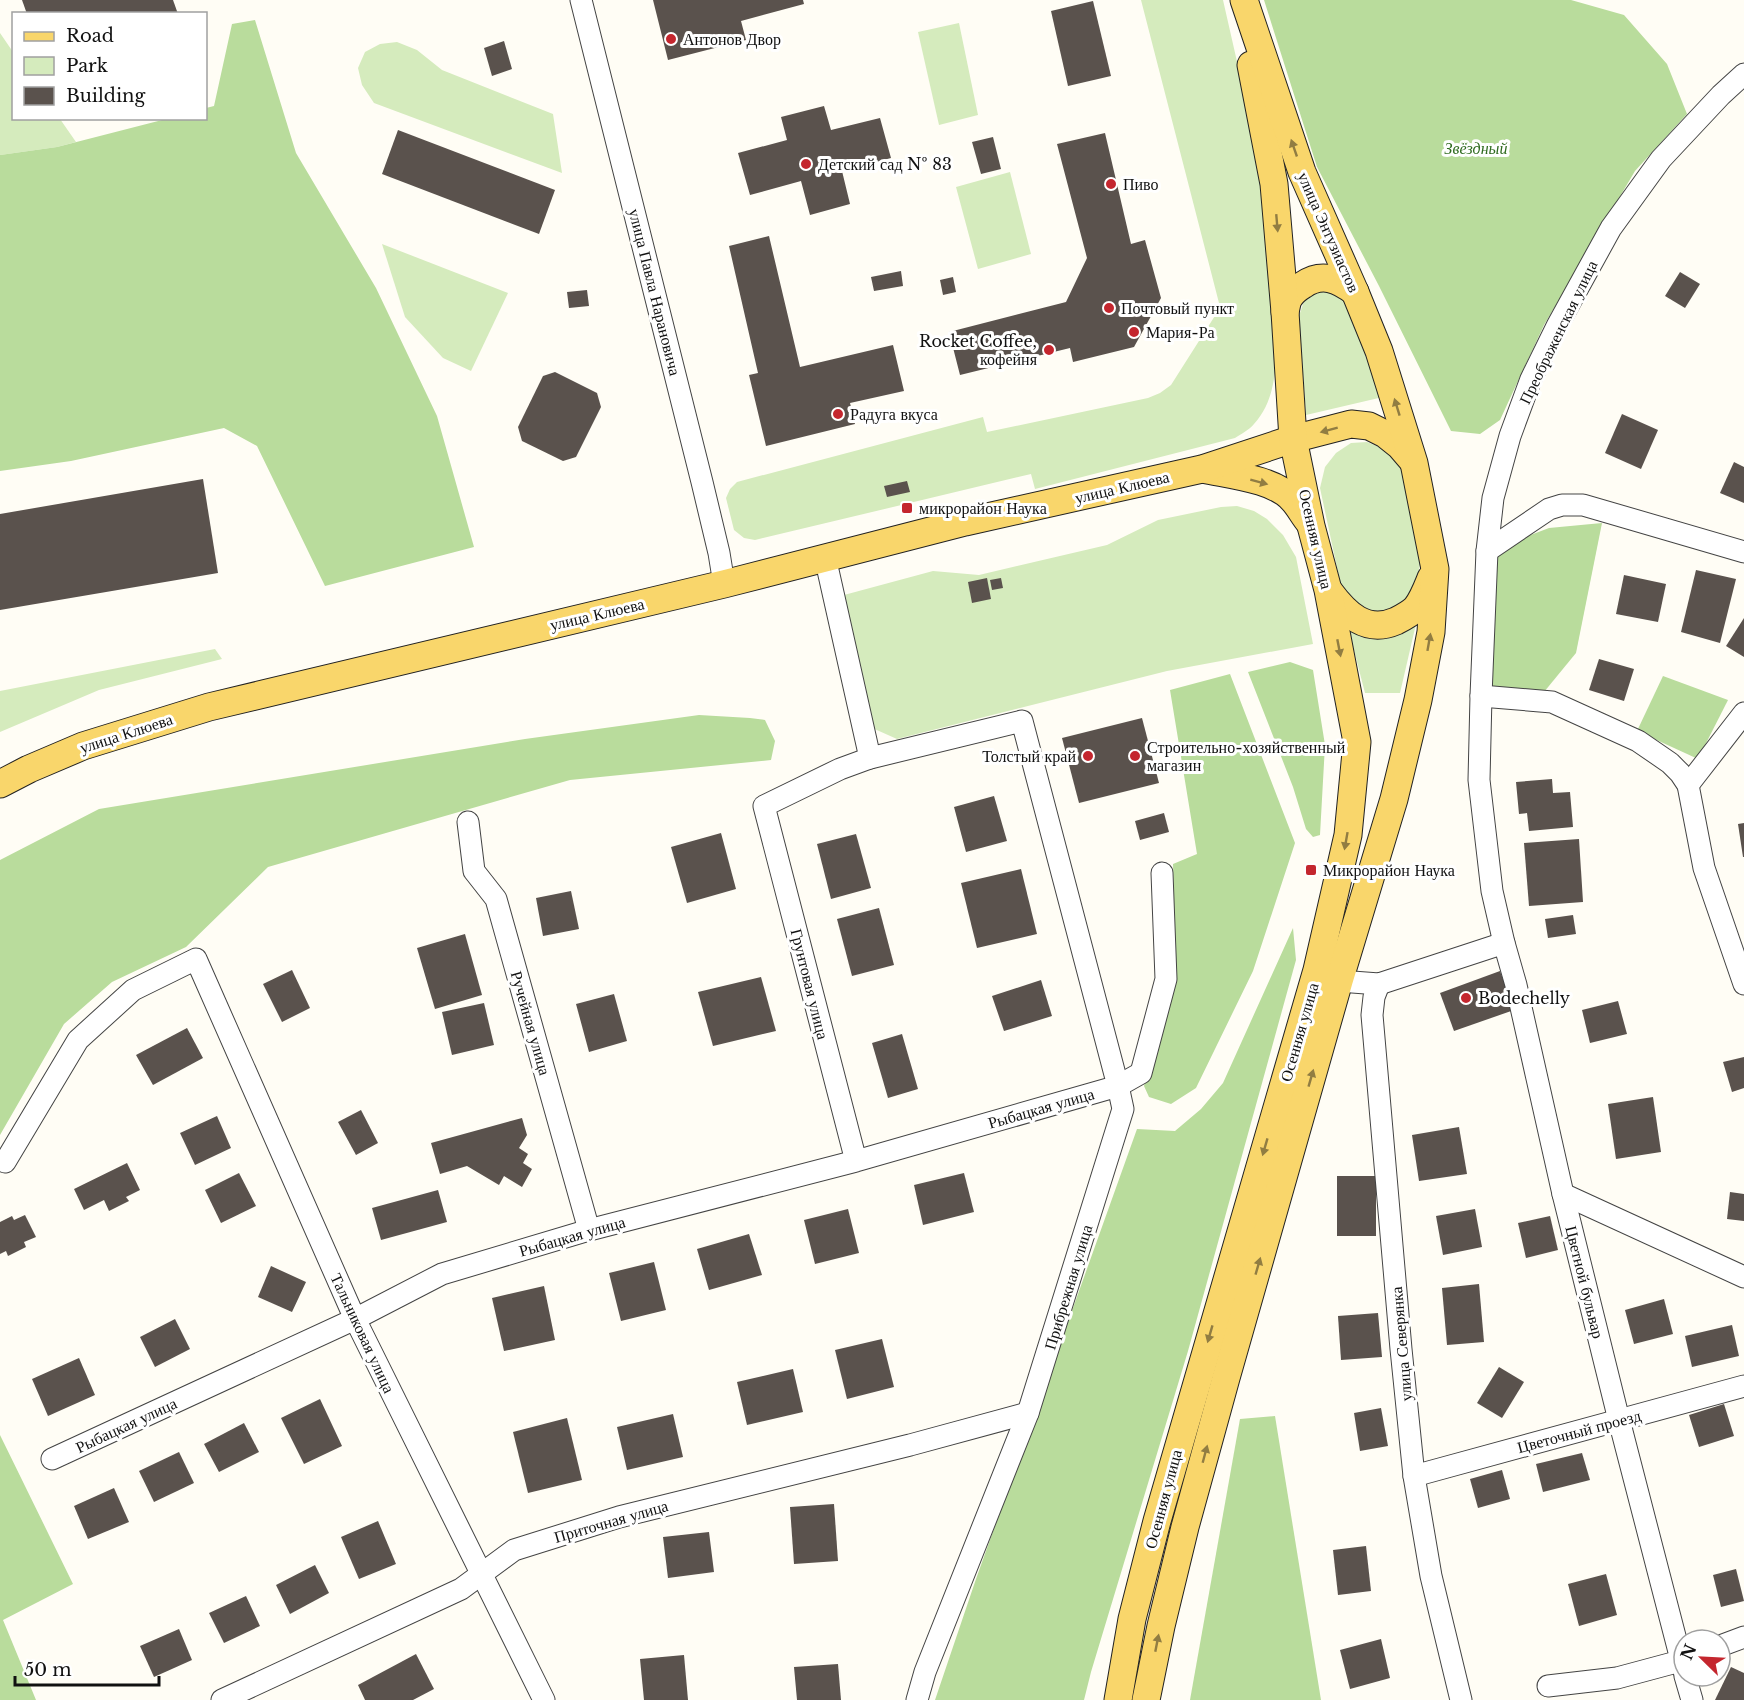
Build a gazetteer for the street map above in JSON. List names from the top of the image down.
{
  "streets": {
    "main road": ["улица Энтузиастов", "улица Клюева", "Осенняя улица"],
    "street": [
      "улица Павла Нарановича",
      "Преображенская улица",
      "Грунтовая улица",
      "Ручейная улица",
      "Рыбацкая улица",
      "Цветной бульвар",
      "Прибрежная улица",
      "Тальниковая улица",
      "улица Северянка",
      "Цветочный проезд",
      "Приточная улица"
    ]
  },
  "crossings": [
    ["улица Энтузиастов", "улица Клюева"],
    ["улица Энтузиастов", "Осенняя улица"],
    ["улица Павла Нарановича", "улица Клюева"],
    ["Преображенская улица", "Цветной бульвар"],
    ["улица Клюева", "Осенняя улица"],
    ["Грунтовая улица", "Рыбацкая улица"],
    ["Грунтовая улица", "Прибрежная улица"],
    ["Ручейная улица", "Рыбацкая улица"],
    ["Рыбацкая улица", "Прибрежная улица"],
    ["Рыбацкая улица", "Тальниковая улица"],
    ["Цветной бульвар", "Цветочный проезд"],
    ["Прибрежная улица", "Приточная улица"],
    ["Тальниковая улица", "Приточная улица"],
    ["улица Северянка", "Цветочный проезд"]
  ],
  "parks": ["Звёздный"],
  "places": {
    "other": [
      "Антонов Двор",
      "Детский сад № 83",
      "Пиво",
      "Почтовый пункт",
      "Мария-Ра",
      "Rocket Coffee, кофейня",
      "Радуга вкуса",
      "Толстый край",
      "Строительно-хозяйственный магазин",
      "Bodechelly"
    ],
    "transit": ["микрорайон Наука", "Микрорайон Наука"]
  },
  "legend": ["Road", "Park", "Building"],
  "scale_bar": "50 m",
  "north": "top left"
}
